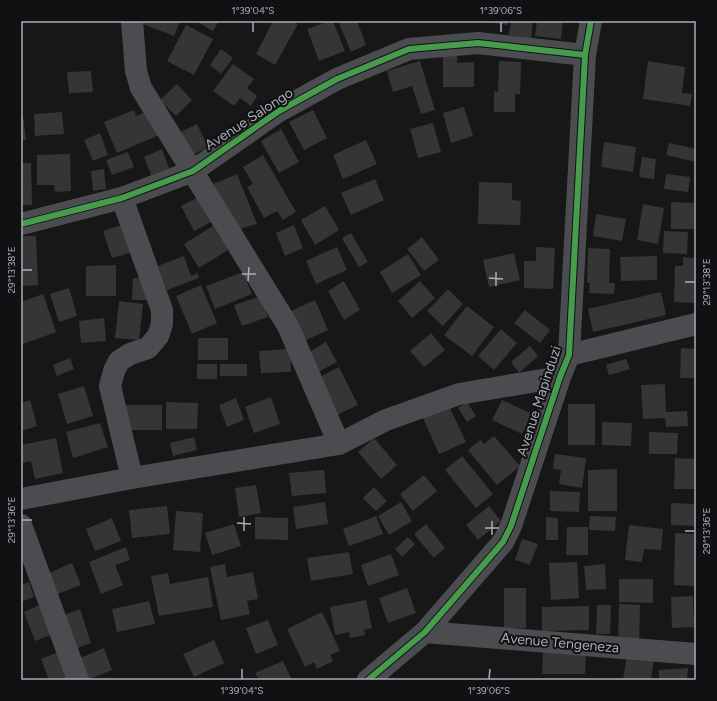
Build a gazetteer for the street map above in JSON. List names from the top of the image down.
{
  "streets": {
    "street": ["Avenue Salongo", "Avenue Mapinduzi", "Avenue Tengeneza"]
  },
  "crossings": [
    ["Avenue Salongo", "Avenue Mapinduzi"],
    ["Avenue Mapinduzi", "Avenue Tengeneza"]
  ],
  "coordinates": [
    "1°39'04\"S",
    "1°39'06\"S",
    "29°13'38\"E",
    "29°13'36\"E"
  ]
}
